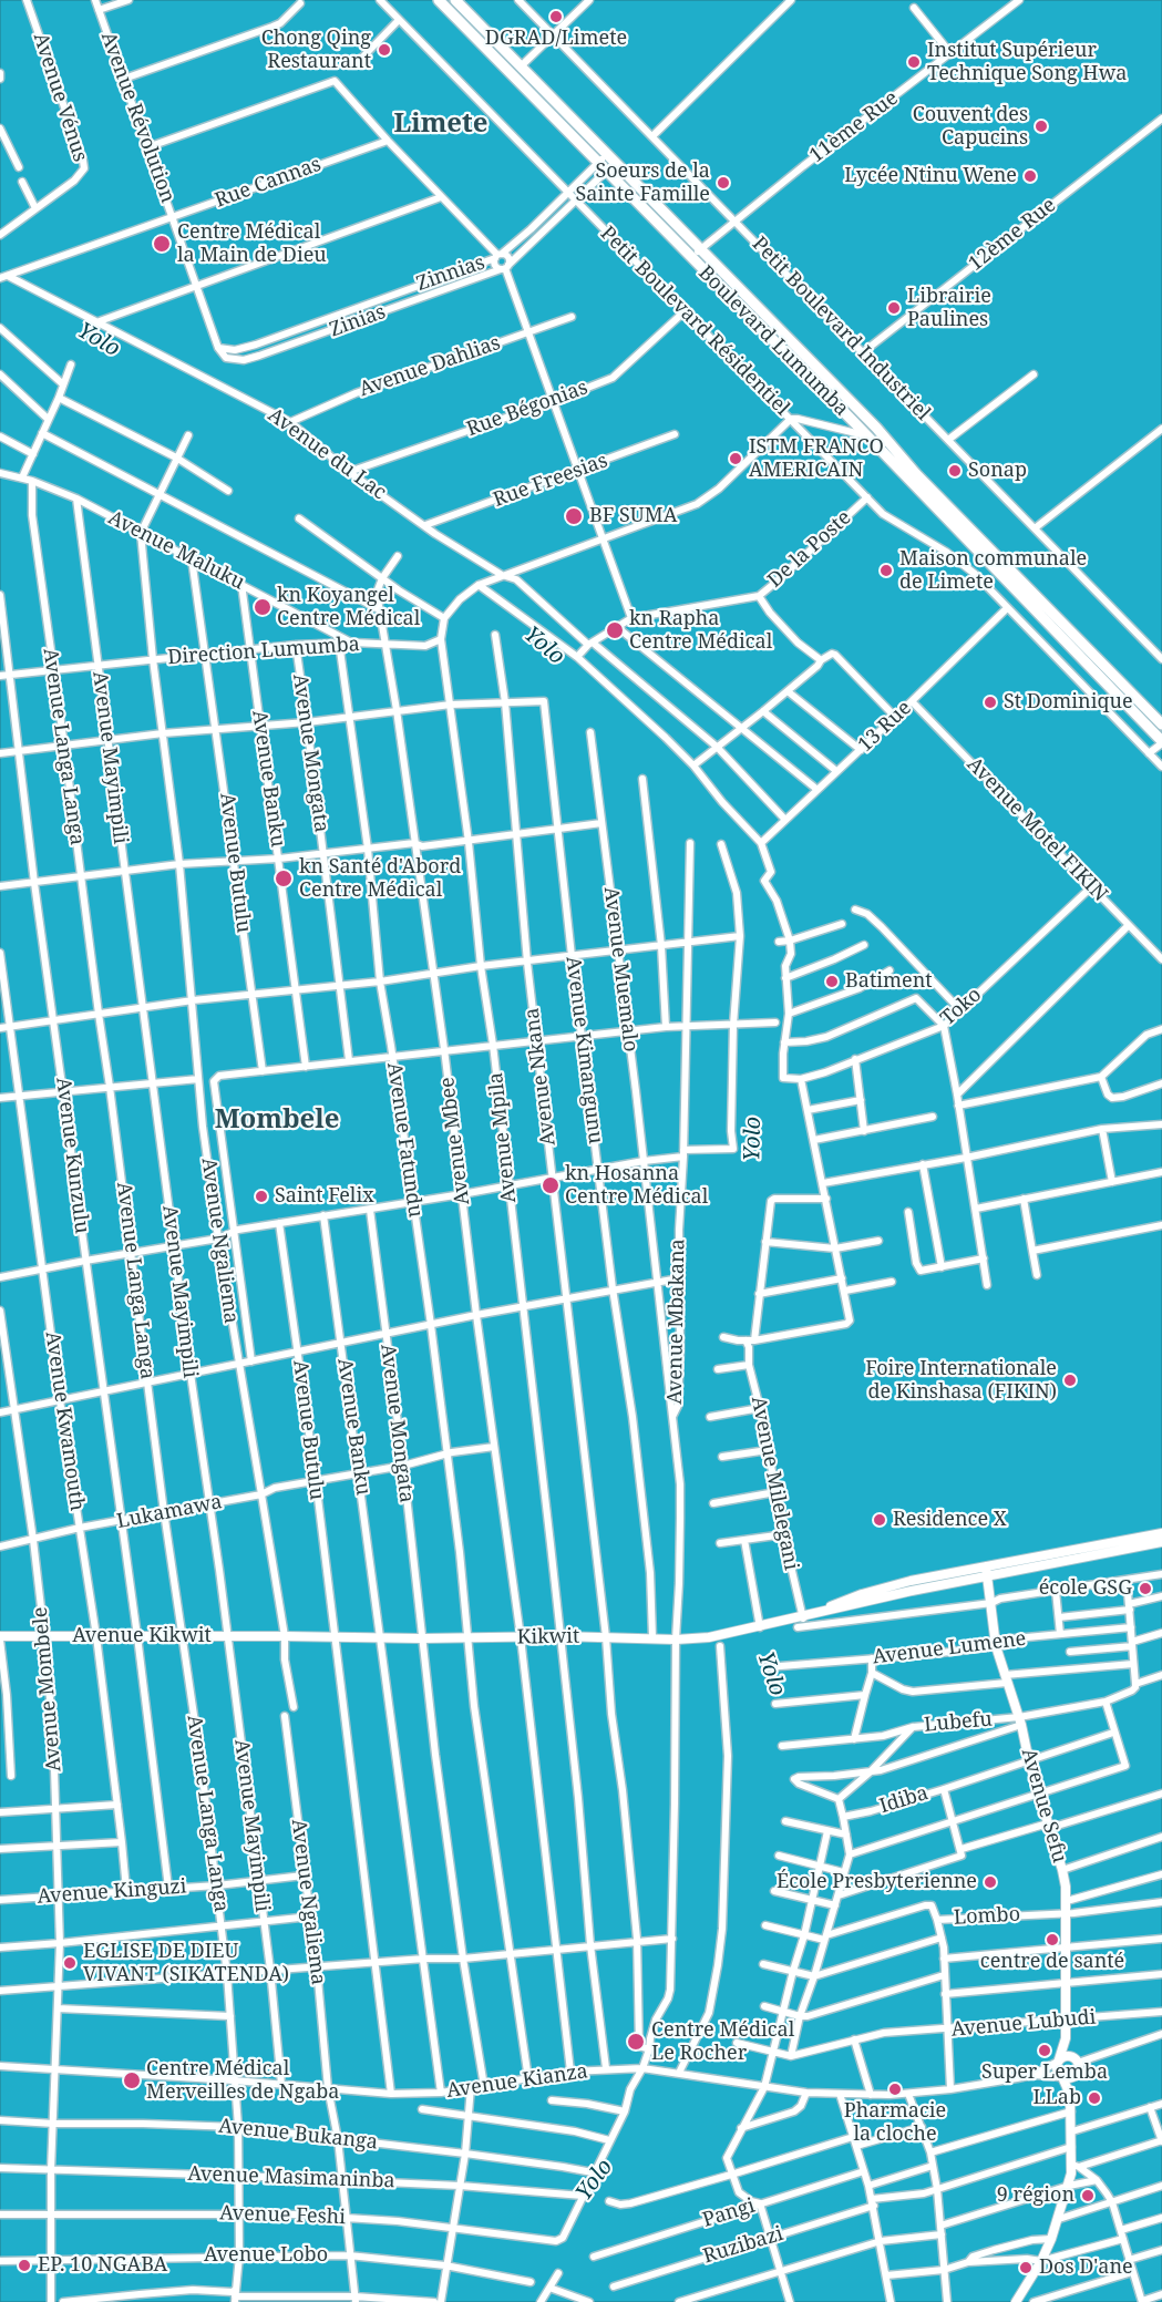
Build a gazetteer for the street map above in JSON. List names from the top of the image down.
{
  "streets": {
    "highway": ["Boulevard Lumumba"],
    "main road": ["Avenue Kikwit", "Kikwit", "Avenue Sefu"],
    "street": [
      "Avenue Vénus",
      "Avenue Révolution",
      "11ème Rue",
      "Rue Cannas",
      "12ème Rue",
      "Zinnias",
      "Zinias",
      "Petit Boulevard Résidentiel",
      "Petit Boulevard Industriel",
      "Avenue Dahlias",
      "Rue Bégonias",
      "Avenue du Lac",
      "Rue Freesias",
      "De la Poste",
      "Avenue Maluku",
      "Direction Lumumba",
      "13 Rue",
      "Avenue Langa Langa",
      "Avenue Mongata",
      "Avenue Mayimpili",
      "Avenue Banku",
      "Avenue Motel FIKIN",
      "Avenue Butulu",
      "Avenue Muemalo",
      "Toko",
      "Avenue Kimangunu",
      "Avenue Nkana",
      "Avenue Mpila",
      "Avenue Fatundu",
      "Avenue Mbee",
      "Avenue Kunzulu",
      "Avenue Ngaliema",
      "Avenue Mbakana",
      "Avenue Kwamouth",
      "Avenue Milelegani",
      "Lukamawa",
      "Avenue Lumene",
      "Avenue Mombele",
      "Lubefu",
      "Idiba",
      "Avenue Kinguzi",
      "Lombo",
      "Avenue Lubudi",
      "Avenue Kianza",
      "Avenue Bukanga",
      "Avenue Masimaninba",
      "Pangi",
      "Avenue Feshi",
      "Ruzibazi",
      "Avenue Lobo"
    ]
  },
  "crossings": [
    ["Avenue Révolution", "Rue Cannas"],
    ["Avenue Révolution", "Zinnias"],
    ["Avenue Révolution", "Zinias"],
    ["11ème Rue", "Petit Boulevard Industriel"],
    ["11ème Rue", "Boulevard Lumumba"],
    ["Rue Cannas", "Avenue du Lac"],
    ["12ème Rue", "Petit Boulevard Industriel"],
    ["Zinnias", "Zinias"],
    ["Petit Boulevard Résidentiel", "Rue Bégonias"],
    ["Petit Boulevard Résidentiel", "De la Poste"],
    ["Petit Boulevard Résidentiel", "13 Rue"],
    ["Avenue Dahlias", "Avenue du Lac"],
    ["Rue Bégonias", "Avenue du Lac"],
    ["Avenue du Lac", "Rue Freesias"],
    ["Avenue du Lac", "De la Poste"],
    ["Avenue du Lac", "13 Rue"],
    ["Avenue Maluku", "Direction Lumumba"],
    ["Avenue Maluku", "Avenue Langa Langa"],
    ["Avenue Maluku", "Avenue Mayimpili"],
    ["Avenue Maluku", "Avenue Banku"],
    ["Avenue Maluku", "Avenue Butulu"],
    ["Avenue Maluku", "Avenue Ngaliema"],
    ["Direction Lumumba", "Avenue Langa Langa"],
    ["Direction Lumumba", "Avenue Mongata"],
    ["Direction Lumumba", "Avenue Mayimpili"],
    ["Direction Lumumba", "Avenue Banku"],
    ["Direction Lumumba", "Avenue Butulu"],
    ["Direction Lumumba", "Avenue Mpila"],
    ["Direction Lumumba", "Avenue Fatundu"],
    ["Direction Lumumba", "Avenue Mbee"],
    ["Direction Lumumba", "Avenue Kunzulu"],
    ["Direction Lumumba", "Avenue Ngaliema"],
    ["13 Rue", "Avenue Motel FIKIN"],
    ["Avenue Langa Langa", "Lukamawa"],
    ["Avenue Langa Langa", "Avenue Kikwit"],
    ["Avenue Langa Langa", "Avenue Kinguzi"],
    ["Avenue Langa Langa", "Avenue Kianza"],
    ["Avenue Langa Langa", "Avenue Bukanga"],
    ["Avenue Langa Langa", "Avenue Masimaninba"],
    ["Avenue Langa Langa", "Avenue Feshi"],
    ["Avenue Langa Langa", "Avenue Lobo"],
    ["Avenue Mongata", "Lukamawa"],
    ["Avenue Mongata", "Kikwit"],
    ["Avenue Mongata", "Avenue Kianza"],
    ["Avenue Mayimpili", "Lukamawa"],
    ["Avenue Mayimpili", "Avenue Kikwit"],
    ["Avenue Mayimpili", "Avenue Kinguzi"],
    ["Avenue Mayimpili", "Avenue Kianza"],
    ["Avenue Banku", "Lukamawa"],
    ["Avenue Banku", "Kikwit"],
    ["Avenue Banku", "Avenue Kianza"],
    ["Avenue Motel FIKIN", "Toko"],
    ["Avenue Butulu", "Lukamawa"],
    ["Avenue Butulu", "Kikwit"],
    ["Avenue Butulu", "Avenue Kianza"],
    ["Avenue Muemalo", "Avenue Mbakana"],
    ["Avenue Kimangunu", "Avenue Nkana"],
    ["Avenue Kimangunu", "Kikwit"],
    ["Avenue Nkana", "Avenue Mbakana"],
    ["Avenue Nkana", "Kikwit"],
    ["Avenue Mpila", "Kikwit"],
    ["Avenue Mpila", "Avenue Kianza"],
    ["Avenue Fatundu", "Lukamawa"],
    ["Avenue Fatundu", "Kikwit"],
    ["Avenue Fatundu", "Avenue Kianza"],
    ["Avenue Mbee", "Lukamawa"],
    ["Avenue Mbee", "Kikwit"],
    ["Avenue Mbee", "Avenue Kianza"],
    ["Avenue Kunzulu", "Lukamawa"],
    ["Avenue Kunzulu", "Avenue Kikwit"],
    ["Avenue Ngaliema", "Lukamawa"],
    ["Avenue Ngaliema", "Avenue Kikwit"],
    ["Avenue Ngaliema", "Kikwit"],
    ["Avenue Ngaliema", "Avenue Kinguzi"],
    ["Avenue Ngaliema", "Avenue Kianza"],
    ["Avenue Ngaliema", "Avenue Bukanga"],
    ["Avenue Ngaliema", "Avenue Masimaninba"],
    ["Avenue Ngaliema", "Avenue Feshi"],
    ["Avenue Ngaliema", "Avenue Lobo"],
    ["Avenue Mbakana", "Kikwit"],
    ["Avenue Mbakana", "Avenue Kianza"],
    ["Avenue Mbakana", "Avenue Bukanga"],
    ["Avenue Mbakana", "Avenue Masimaninba"],
    ["Avenue Mbakana", "Avenue Feshi"],
    ["Avenue Kwamouth", "Lukamawa"],
    ["Avenue Kwamouth", "Avenue Kikwit"],
    ["Avenue Kwamouth", "Avenue Kinguzi"],
    ["Avenue Milelegani", "Kikwit"],
    ["Lukamawa", "Avenue Mombele"],
    ["Avenue Kikwit", "Kikwit"],
    ["Avenue Kikwit", "Avenue Mombele"],
    ["Avenue Lumene", "Avenue Sefu"],
    ["Avenue Mombele", "Avenue Kinguzi"],
    ["Avenue Mombele", "Avenue Kianza"],
    ["Avenue Mombele", "Avenue Bukanga"],
    ["Avenue Mombele", "Avenue Masimaninba"],
    ["Avenue Mombele", "Avenue Feshi"],
    ["Avenue Mombele", "Avenue Lobo"],
    ["Lubefu", "Avenue Sefu"],
    ["Idiba", "Avenue Sefu"],
    ["Avenue Sefu", "Lombo"],
    ["Avenue Sefu", "Avenue Lubudi"],
    ["Avenue Sefu", "Avenue Kianza"]
  ],
  "districts": ["Limete", "Mombele"],
  "water": ["Yolo"],
  "places": [
    "DGRAD/Limete",
    "Chong Qing Restaurant",
    "Institut Supérieur Technique Song Hwa",
    "Couvent des Capucins",
    "Lycée Ntinu Wene",
    "Soeurs de la Sainte Famille",
    "Centre Médical la Main de Dieu",
    "Librairie Paulines",
    "ISTM FRANCO AMERICAIN",
    "Sonap",
    "BF SUMA",
    "Maison communale de Limete",
    "kn Koyangel Centre Médical",
    "kn Rapha Centre Médical",
    "St Dominique",
    "kn Santé d'Abord Centre Médical",
    "Batiment",
    "kn Hosanna Centre Médical",
    "Saint Felix",
    "Foire Internationale de Kinshasa (FIKIN)",
    "Residence X",
    "école GSG",
    "École Presbyterienne",
    "centre de santé",
    "EGLISE DE DIEU VIVANT (SIKATENDA)",
    "Centre Médical Le Rocher",
    "Super Lemba",
    "Centre Médical Merveilles de Ngaba",
    "Pharmacie la cloche",
    "LLab",
    "9 région",
    "EP. 10 NGABA",
    "Dos D'ane"
  ]
}
